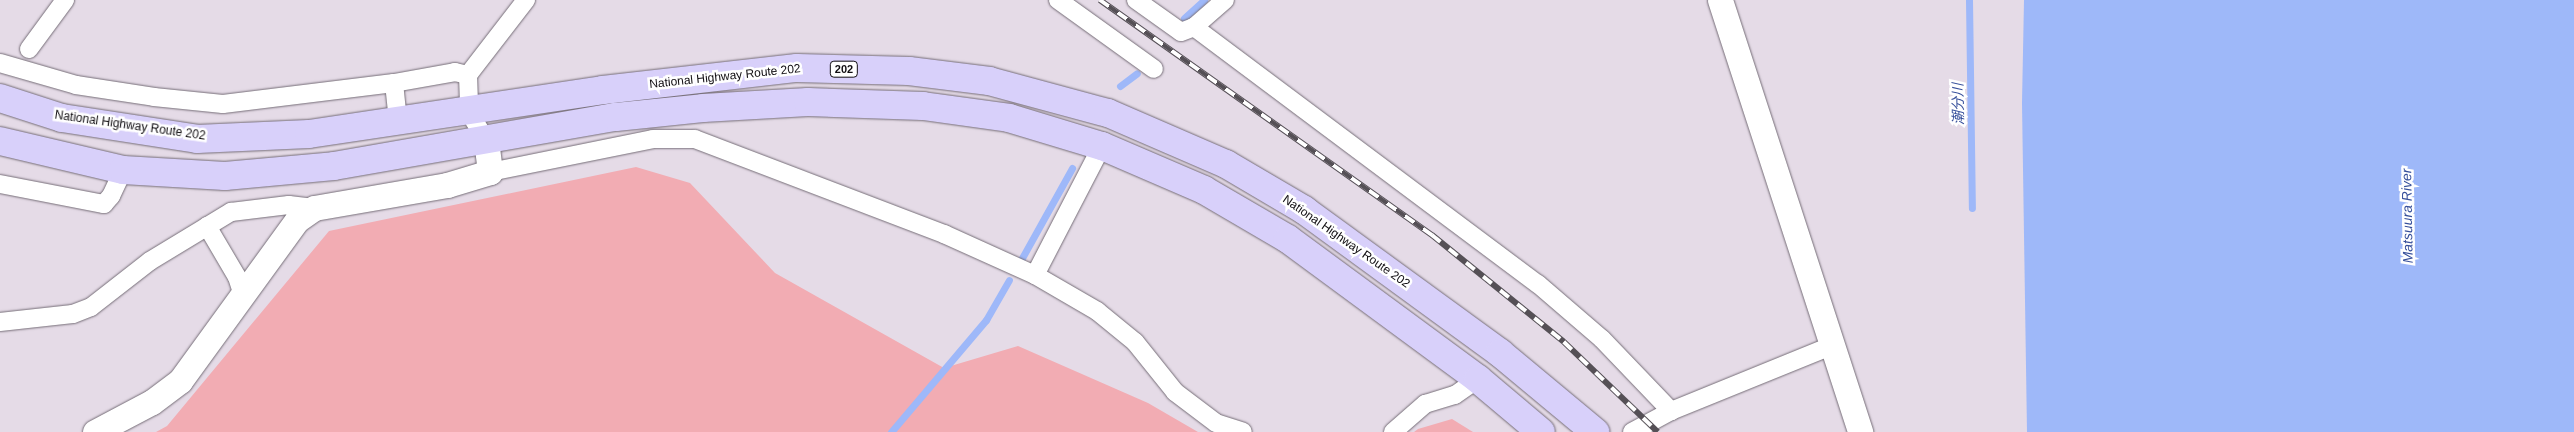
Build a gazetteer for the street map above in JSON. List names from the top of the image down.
{
  "streets": {
    "highway": ["202", "National Highway Route 202"]
  },
  "water": ["潮分川", "Matsuura River"]
}
